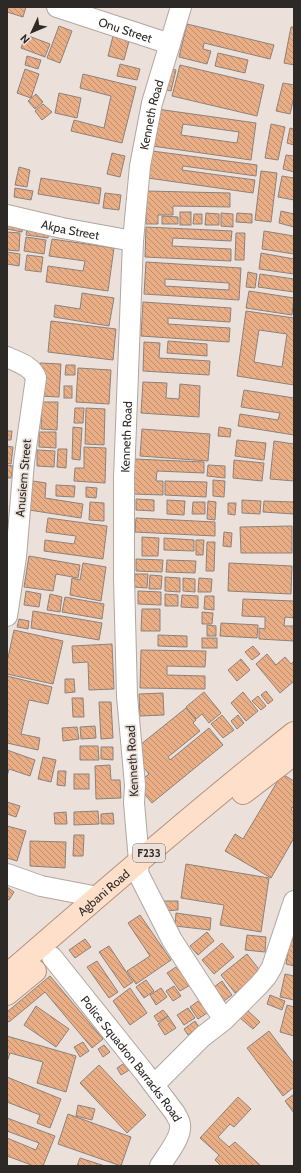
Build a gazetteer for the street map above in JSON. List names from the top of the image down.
{
  "streets": {
    "main road": ["F233", "Agbani Road"],
    "street": [
      "Onu Street",
      "Kenneth Road",
      "Akpa Street",
      "Anusiem Street",
      "Police Squadron Barracks Road"
    ]
  },
  "crossings": [
    ["Onu Street", "Kenneth Road"],
    ["Kenneth Road", "Akpa Street"],
    ["Kenneth Road", "Agbani Road"],
    ["Agbani Road", "Police Squadron Barracks Road"]
  ],
  "north": "bottom left"
}
